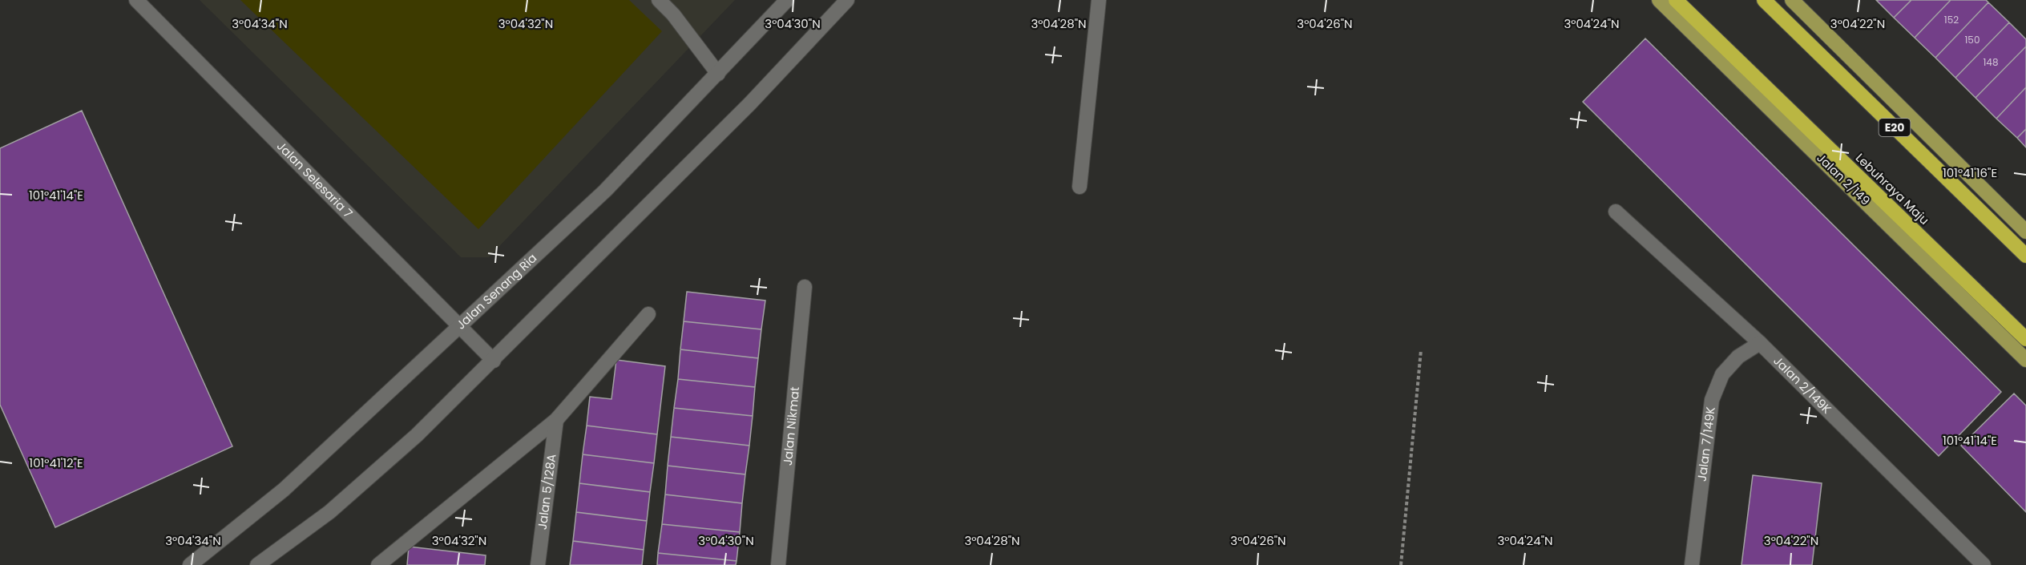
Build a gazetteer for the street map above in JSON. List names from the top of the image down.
{
  "streets": {
    "highway": ["E20", "Lebuhraya Maju"],
    "main road": ["Jalan 2/149"],
    "street": [
      "Jalan Selesaria 7",
      "Jalan Senang Ria",
      "Jalan 2/149K",
      "Jalan Nikmat",
      "Jalan 7/149K",
      "Jalan 5/128A"
    ]
  },
  "crossings": [
    ["Jalan Selesaria 7", "Jalan Senang Ria"],
    ["Jalan 2/149K", "Jalan 7/149K"]
  ],
  "house_numbers": ["152", "150", "148"],
  "coordinates": [
    "3°04'34\"N",
    "3°04'32\"N",
    "3°04'30\"N",
    "3°04'28\"N",
    "3°04'26\"N",
    "3°04'24\"N",
    "3°04'22\"N",
    "101°41'16\"E",
    "101°41'14\"E",
    "101°41'12\"E"
  ]
}
